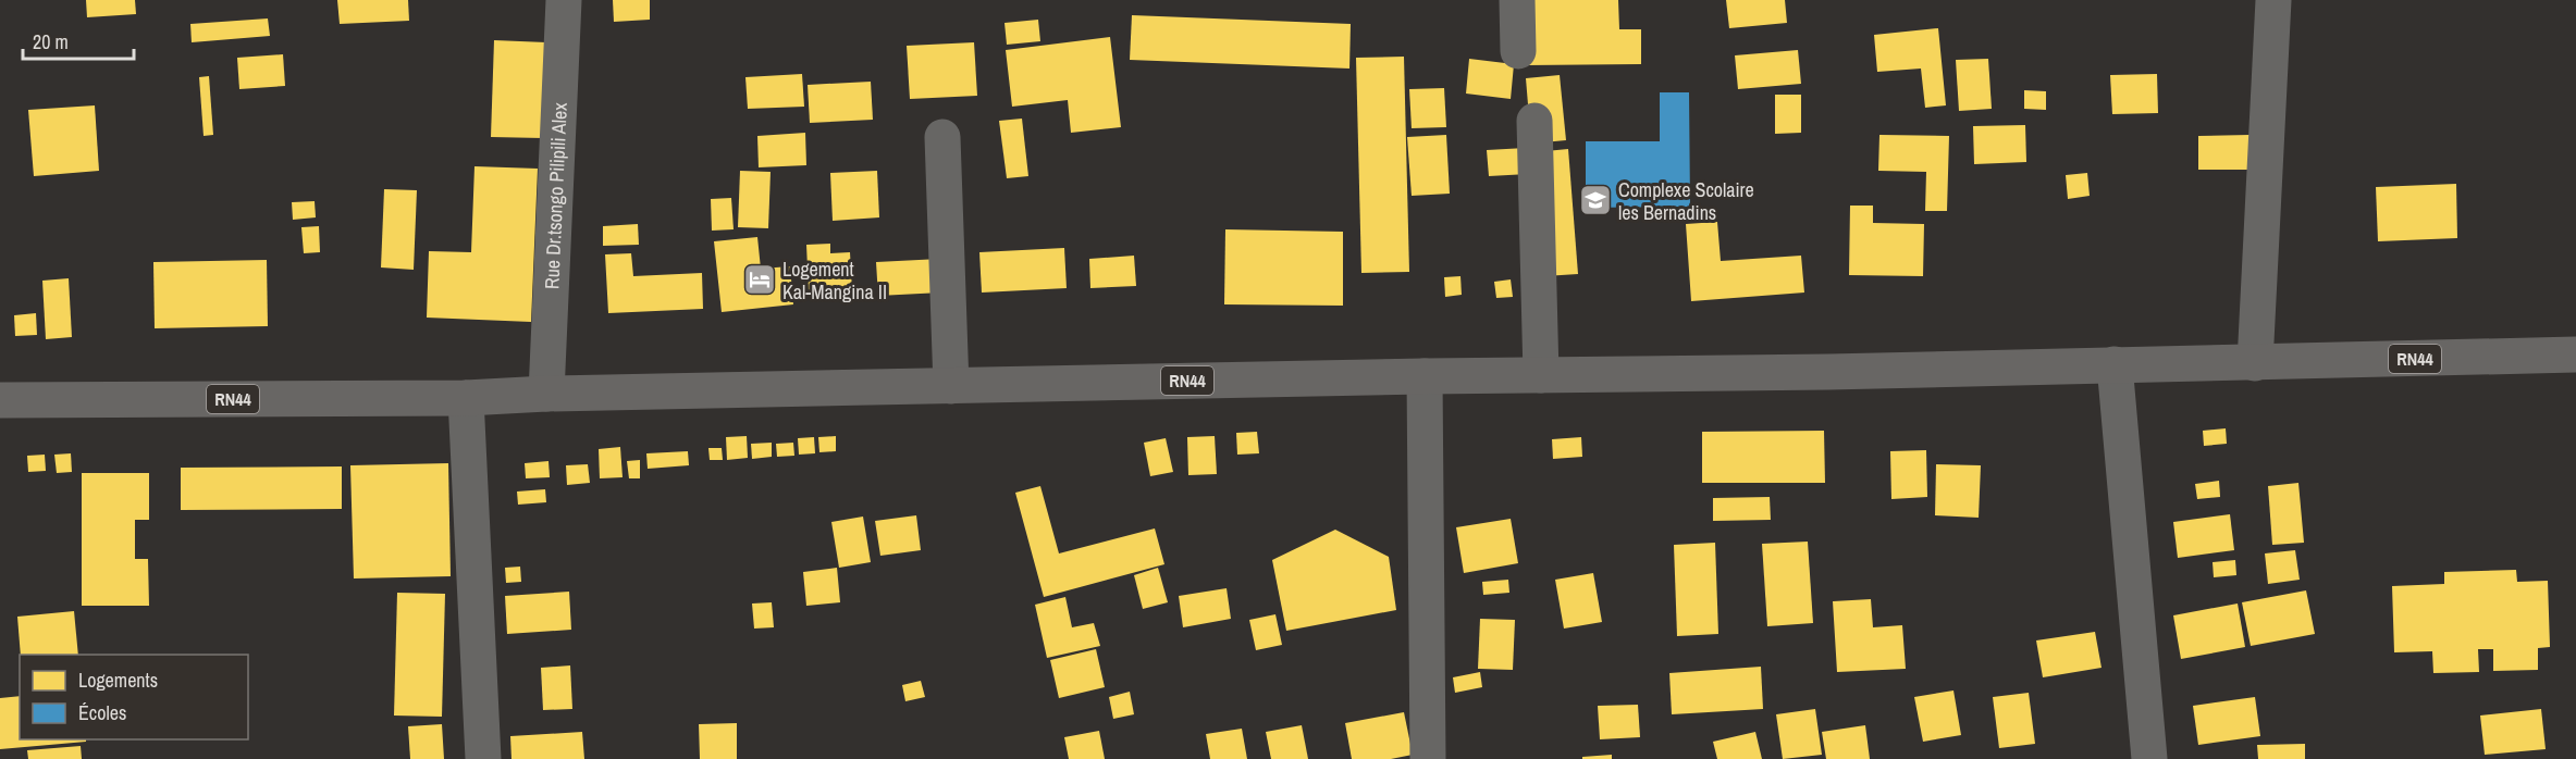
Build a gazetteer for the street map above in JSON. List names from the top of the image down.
{
  "streets": {
    "main road": ["RN44"],
    "street": ["Rue Dr.tsongo Pilipili Alex"]
  },
  "crossings": [
    ["Rue Dr.tsongo Pilipili Alex", "RN44"]
  ],
  "places": {
    "school or university": ["Complexe Scolaire les Bernadins"],
    "hotel": ["Logement Kal-Mangina II"]
  },
  "legend": ["Logements", "Écoles"],
  "scale_bar": "20 m"
}
